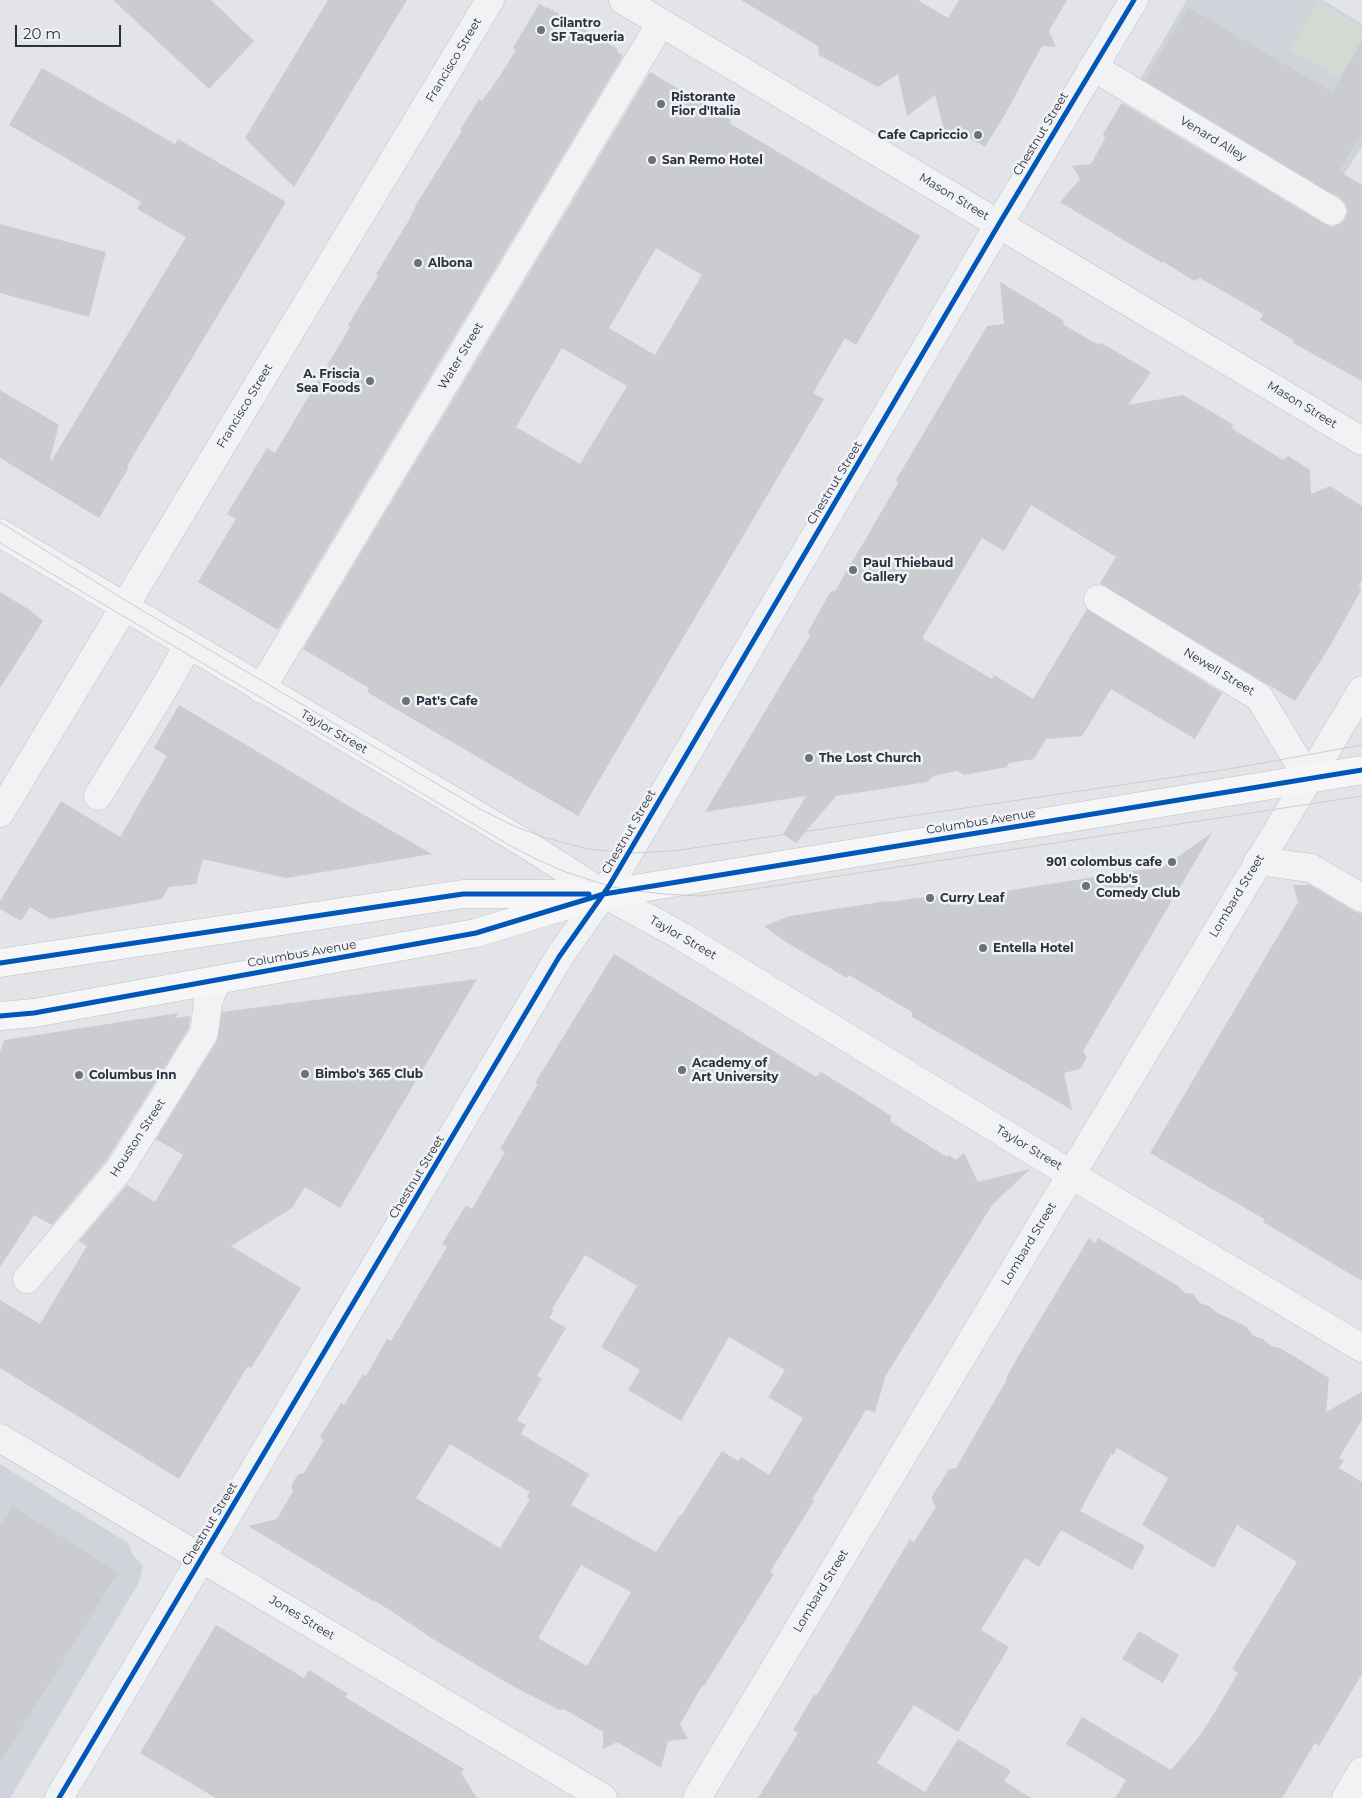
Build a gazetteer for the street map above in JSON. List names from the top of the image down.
{
  "streets": {
    "main road": ["Columbus Avenue"],
    "street": [
      "Francisco Street",
      "Chestnut Street",
      "Venard Alley",
      "Mason Street",
      "Water Street",
      "Newell Street",
      "Taylor Street",
      "Lombard Street",
      "Houston Street",
      "Jones Street"
    ]
  },
  "crossings": [
    ["Francisco Street", "Taylor Street"],
    ["Chestnut Street", "Venard Alley"],
    ["Chestnut Street", "Mason Street"],
    ["Chestnut Street", "Taylor Street"],
    ["Chestnut Street", "Columbus Avenue"],
    ["Chestnut Street", "Jones Street"],
    ["Mason Street", "Water Street"],
    ["Water Street", "Taylor Street"],
    ["Newell Street", "Columbus Avenue"],
    ["Newell Street", "Lombard Street"],
    ["Taylor Street", "Columbus Avenue"],
    ["Taylor Street", "Lombard Street"],
    ["Columbus Avenue", "Lombard Street"],
    ["Columbus Avenue", "Houston Street"]
  ],
  "places": [
    "Cilantro SF Taqueria",
    "Ristorante Fior d'Italia",
    "Cafe Capriccio",
    "San Remo Hotel",
    "Albona",
    "A. Friscia Sea Foods",
    "Paul Thiebaud Gallery",
    "Pat's Cafe",
    "The Lost Church",
    "901 colombus cafe",
    "Cobb's Comedy Club",
    "Curry Leaf",
    "Entella Hotel",
    "Academy of Art University",
    "Bimbo's 365 Club",
    "Columbus Inn"
  ],
  "scale_bar": "20 m"
}
